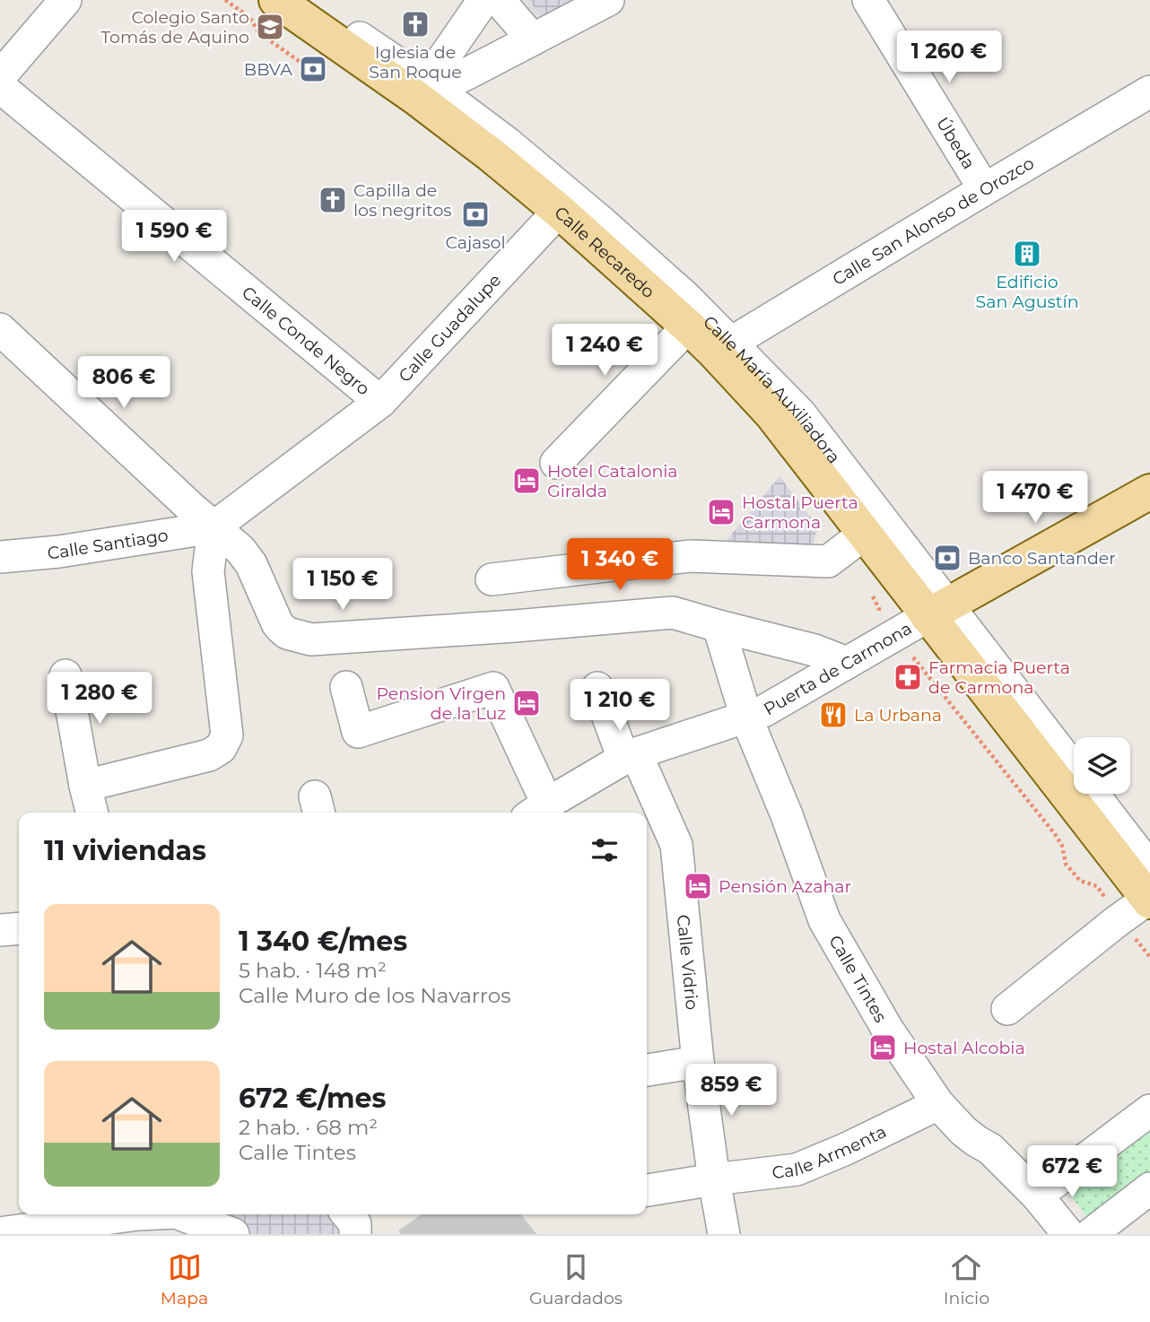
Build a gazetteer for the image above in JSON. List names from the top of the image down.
{
  "streets": {
    "main road": ["Calle Recaredo"],
    "street": [
      "Úbeda",
      "Calle San Alonso de Orozco",
      "Calle Guadalupe",
      "Calle Conde Negro",
      "Calle María Auxiliadora",
      "Calle Santiago",
      "Puerta de Carmona",
      "Calle Vidrio",
      "Calle Tintes",
      "Calle Armenta"
    ]
  },
  "crossings": [
    ["Úbeda", "Calle San Alonso de Orozco"],
    ["Calle San Alonso de Orozco", "Calle Recaredo"],
    ["Calle San Alonso de Orozco", "Calle María Auxiliadora"],
    ["Calle Recaredo", "Calle Guadalupe"],
    ["Calle Recaredo", "Calle María Auxiliadora"],
    ["Calle Recaredo", "Puerta de Carmona"],
    ["Calle Guadalupe", "Calle Conde Negro"],
    ["Calle Guadalupe", "Calle Santiago"],
    ["Calle María Auxiliadora", "Puerta de Carmona"],
    ["Puerta de Carmona", "Calle Vidrio"],
    ["Puerta de Carmona", "Calle Tintes"],
    ["Calle Vidrio", "Calle Armenta"],
    ["Calle Tintes", "Calle Armenta"]
  ],
  "places": {
    "church": ["Iglesia de San Roque", "Capilla de los negritos"],
    "school or university": ["Colegio Santo Tomás de Aquino"],
    "bank": ["BBVA", "Cajasol", "Banco Santander"],
    "building": ["Edificio San Agustín"],
    "hotel": [
      "Hotel Catalonia Giralda",
      "Hostal Puerta Carmona",
      "Pension Virgen de la Luz",
      "Pensión Azahar",
      "Hostal Alcobia"
    ],
    "pharmacy": ["Farmacia Puerta de Carmona"],
    "restaurant": ["La Urbana"]
  },
  "page": {
    "price": [
      "1 260 €",
      "1 590 €",
      "1 240 €",
      "806 €",
      "1 470 €",
      "1 340 €",
      "1 150 €",
      "1 280 €",
      "1 210 €",
      "859 €",
      "672 €"
    ],
    "heading": "11 viviendas",
    "list": [
      {
        "name": "1 340 €/mes",
        "note": "5 hab. · 148 m² · Calle Muro de los Navarros"
      },
      {
        "name": "672 €/mes",
        "note": "2 hab. · 68 m² · Calle Tintes"
      }
    ],
    "tabs": ["Mapa", "Guardados", "Inicio"]
  }
}
